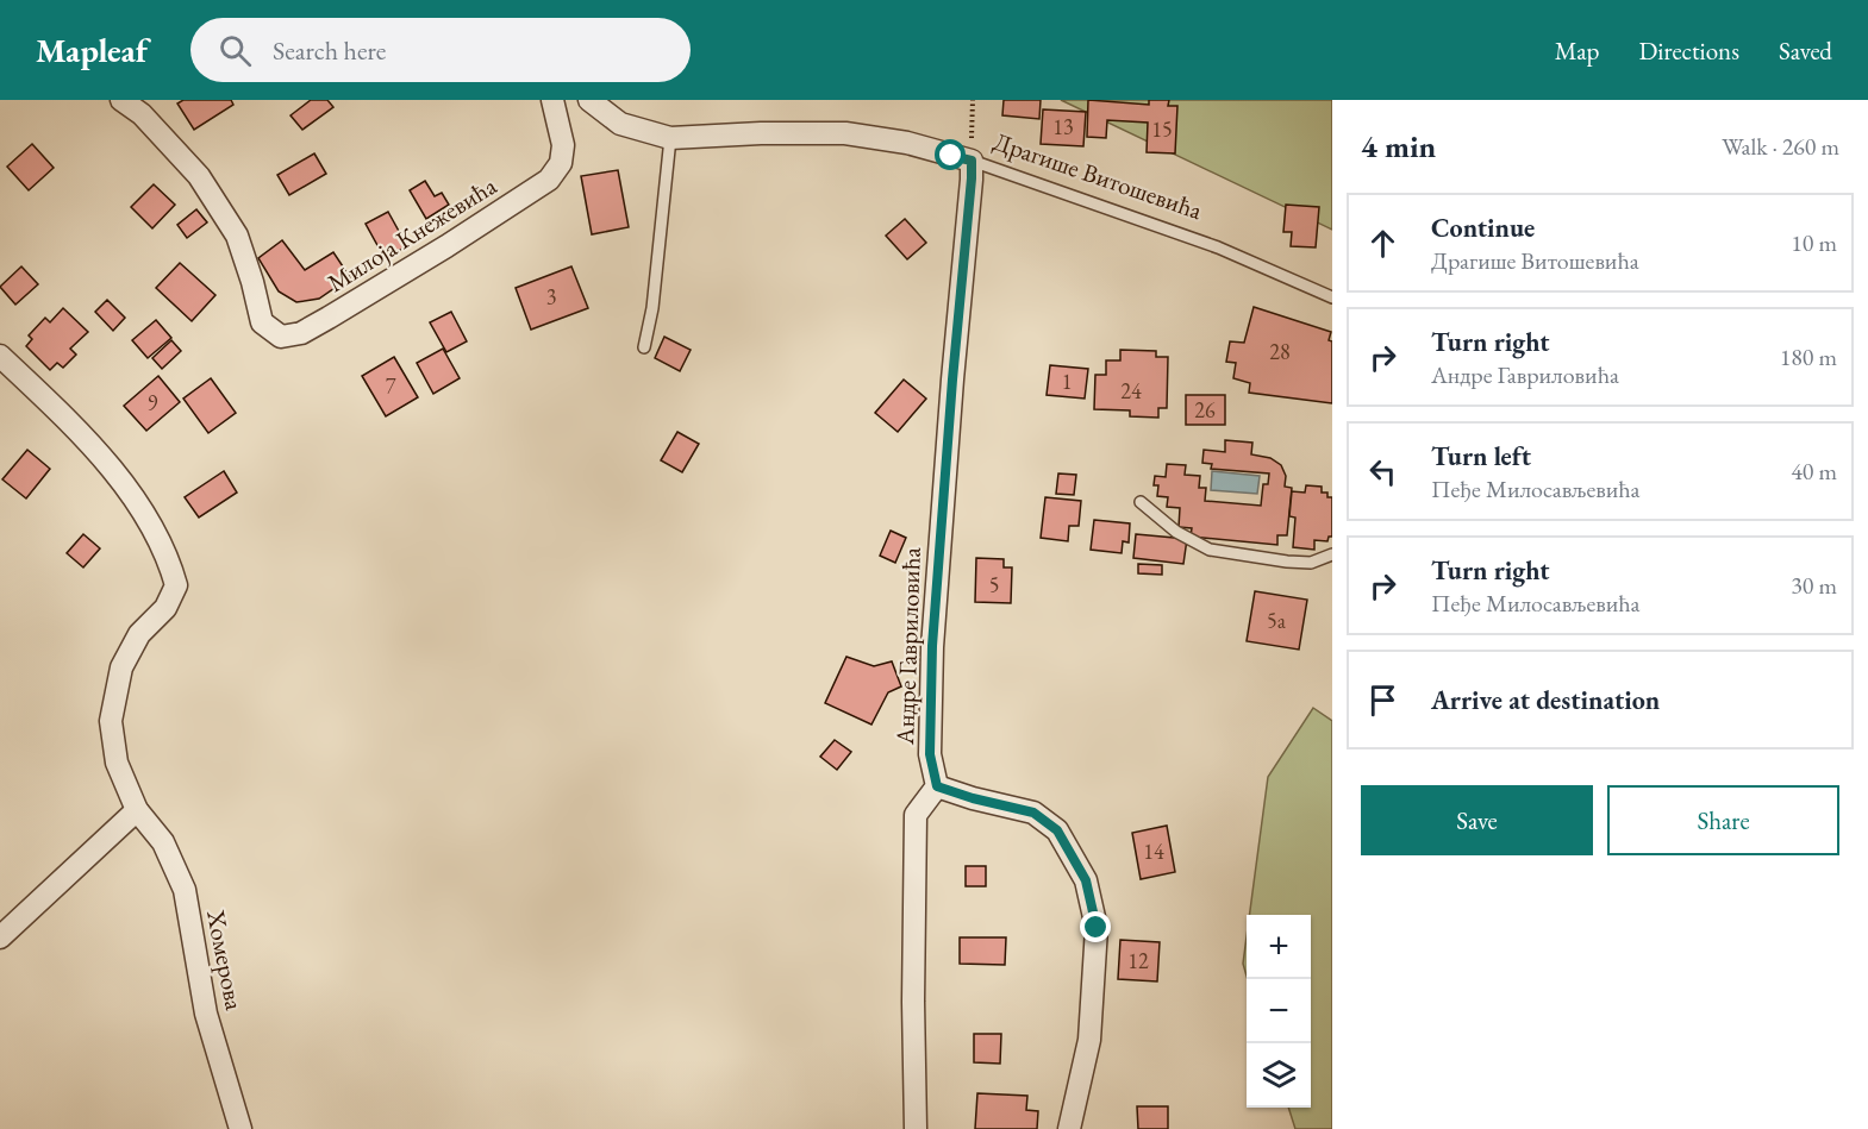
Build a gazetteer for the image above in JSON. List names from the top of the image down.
{
  "streets": {
    "street": [
      "Драгише Витошевића",
      "Милоја Кнежевића",
      "Андре Гавриловића",
      "Хомерова"
    ]
  },
  "crossings": [
    ["Драгише Витошевића", "Андре Гавриловића"]
  ],
  "house_numbers": [
    "13",
    "15",
    "3",
    "28",
    "1",
    "7",
    "24",
    "9",
    "26",
    "5",
    "5a",
    "14",
    "12"
  ],
  "page": {
    "header": "Mapleaf",
    "search": "Search here",
    "nav": ["Map", "Directions", "Saved"],
    "heading": ["4 min", "Walk · 260 m"],
    "list": [
      ["Continue", "Драгише Витошевића", "10 m"],
      ["Turn right", "Андре Гавриловића", "180 m"],
      ["Turn left", "Пеђе Милосављевића", "40 m"],
      ["Turn right", "Пеђе Милосављевића", "30 m"],
      "Arrive at destination"
    ],
    "buttons": ["Save", "Share"],
    "map_buttons": ["+", "−"]
  }
}
